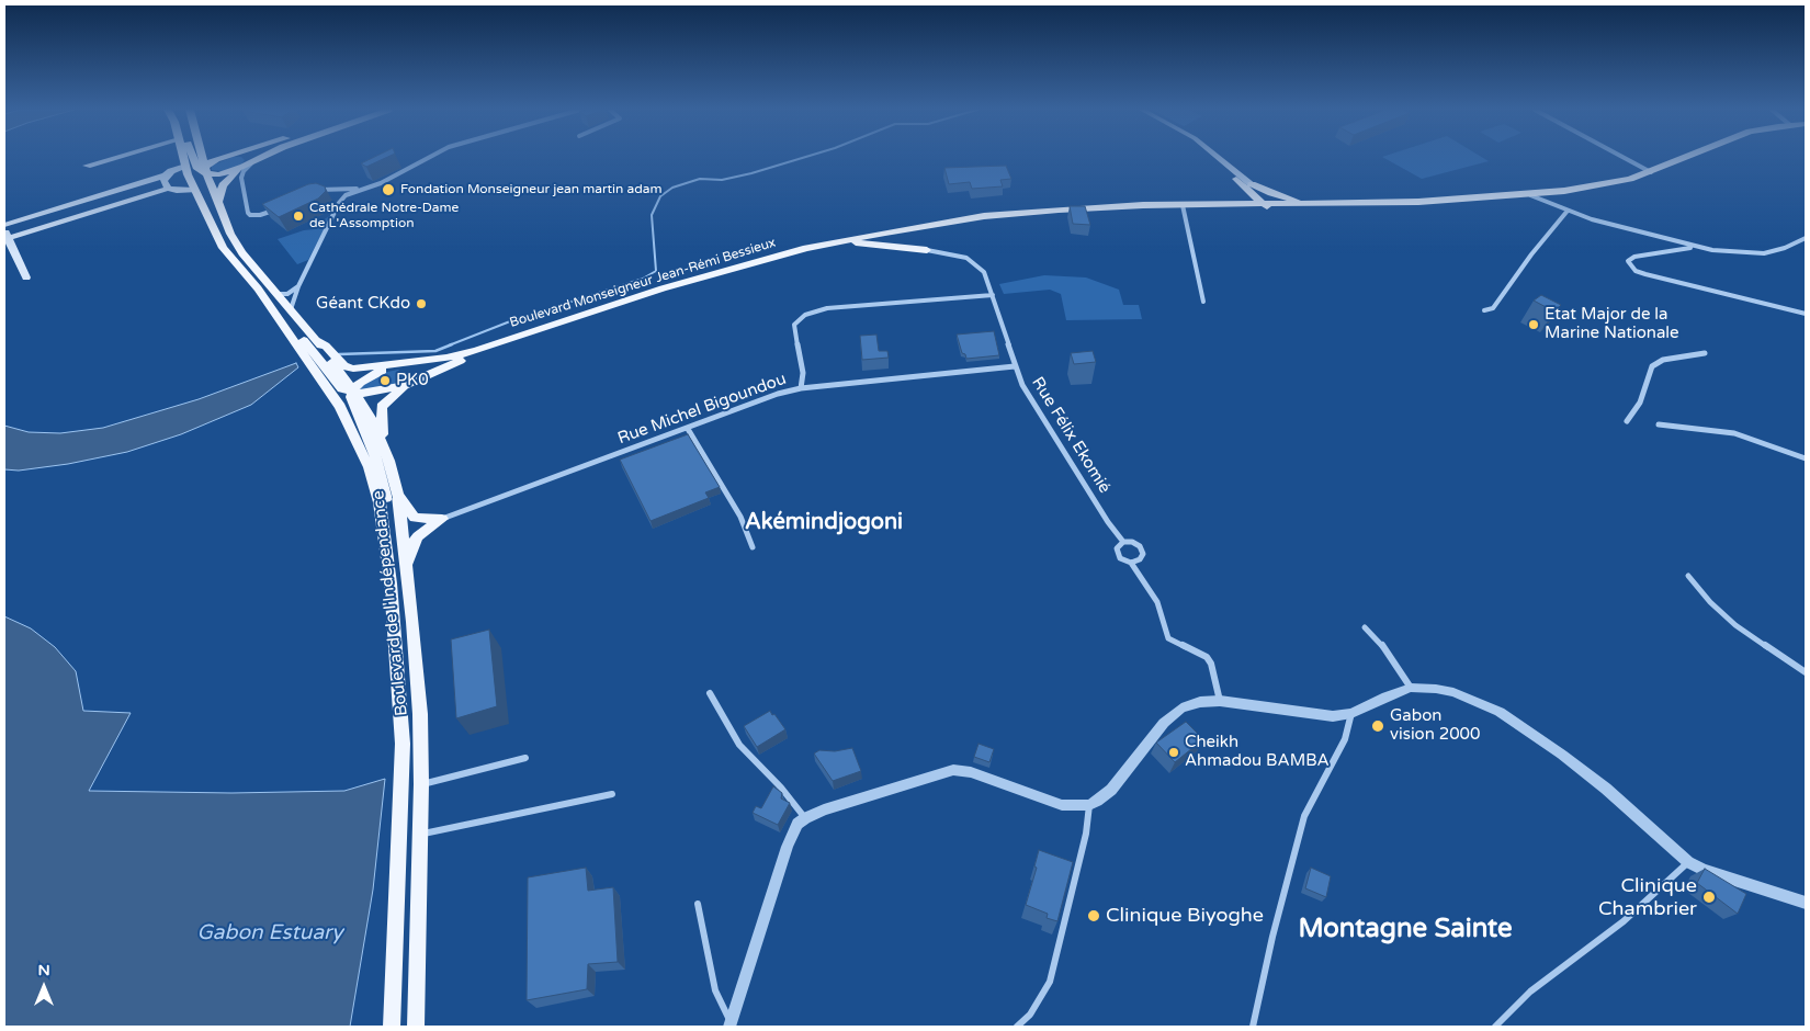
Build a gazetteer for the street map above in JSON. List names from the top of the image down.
{
  "streets": {
    "main road": ["Boulevard Monseigneur Jean-Rémi Bessieux", "Boulevard de l'Indépendance"],
    "street": ["Rue Michel Bigoundou", "Rue Félix Ekomié"]
  },
  "crossings": [
    ["Rue Michel Bigoundou", "Rue Félix Ekomié"]
  ],
  "districts": ["Akémindjogoni", "Montagne Sainte"],
  "water": ["Gabon Estuary"],
  "places": [
    "Fondation Monseigneur jean martin adam",
    "Cathédrale Notre-Dame de L'Assomption",
    "Géant CKdo",
    "Etat Major de la Marine Nationale",
    "PK0",
    "Gabon vision 2000",
    "Cheikh Ahmadou BAMBA",
    "Clinique Chambrier",
    "Clinique Biyoghe"
  ],
  "north": "top"
}
